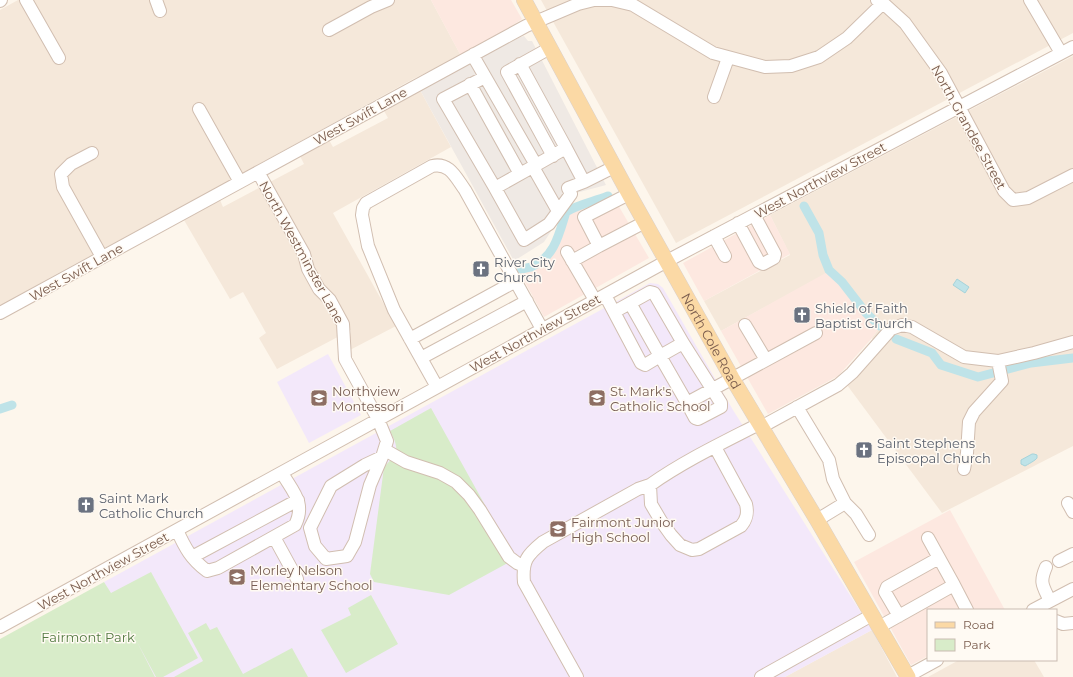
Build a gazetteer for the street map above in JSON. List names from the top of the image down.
{
  "streets": {
    "main road": ["North Cole Road"],
    "street": [
      "West Swift Lane",
      "North Grandee Street",
      "West Northview Street",
      "North Westminster Lane"
    ]
  },
  "crossings": [
    ["West Swift Lane", "North Grandee Street"],
    ["West Swift Lane", "North Westminster Lane"],
    ["West Swift Lane", "North Cole Road"],
    ["North Grandee Street", "West Northview Street"],
    ["West Northview Street", "North Westminster Lane"],
    ["West Northview Street", "North Cole Road"]
  ],
  "parks": ["Fairmont Park"],
  "places": {
    "church": [
      "River City Church",
      "Shield of Faith Baptist Church",
      "Saint Stephens Episcopal Church",
      "Saint Mark Catholic Church"
    ],
    "school or university": [
      "Northview Montessori",
      "St. Mark's Catholic School",
      "Fairmont Junior High School",
      "Morley Nelson Elementary School"
    ]
  },
  "legend": ["Road", "Park"]
}
